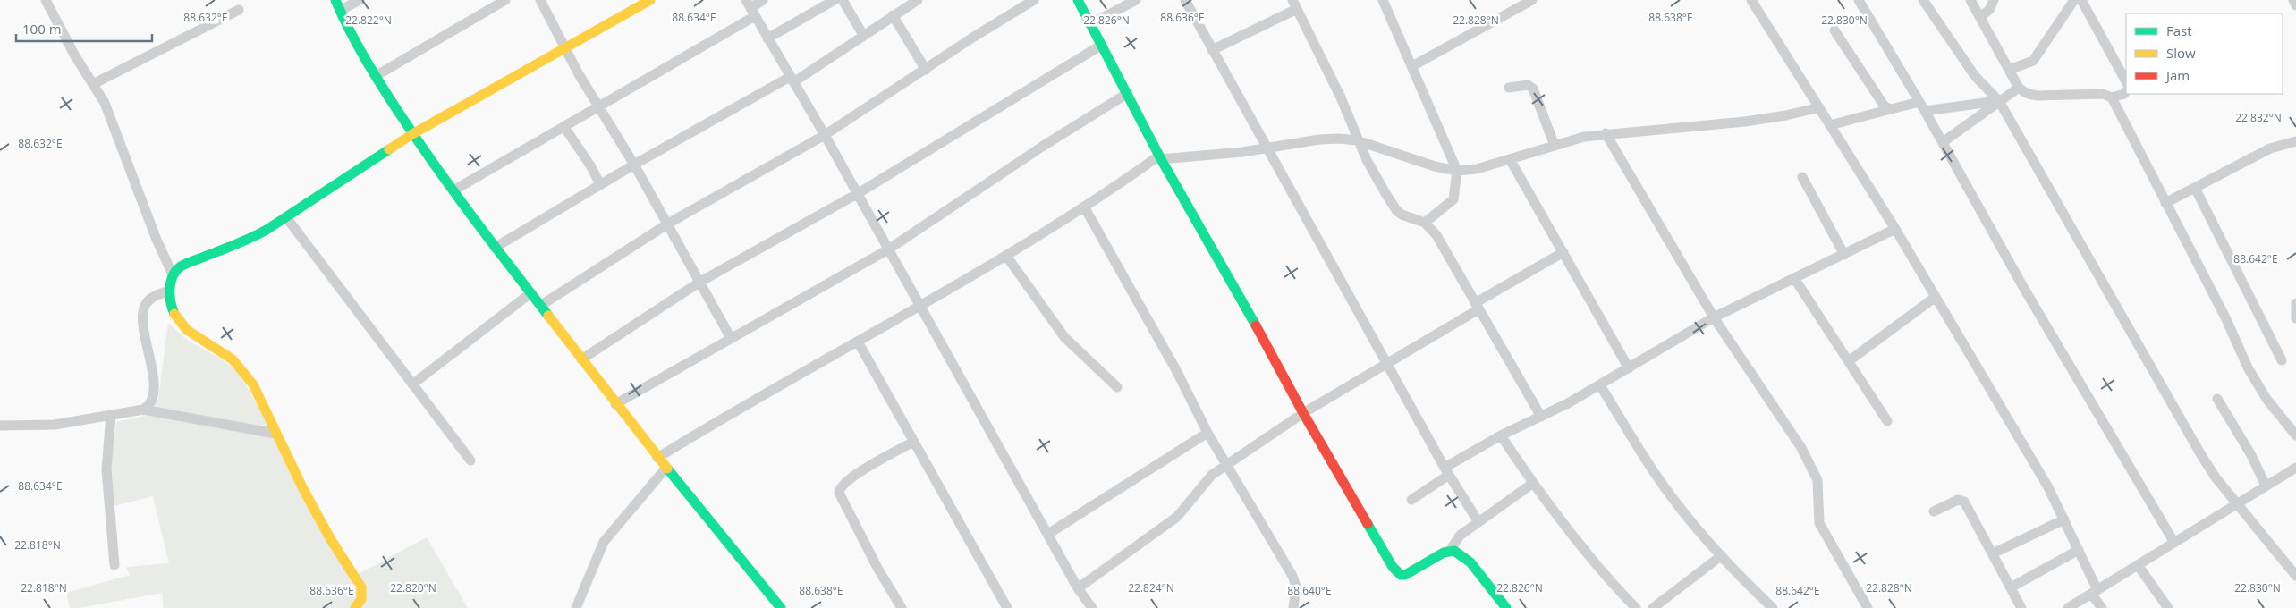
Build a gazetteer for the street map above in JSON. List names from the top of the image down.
{
  "legend": ["Fast", "Slow", "Jam"],
  "scale_bar": "100 m",
  "coordinates": [
    "88.634°E",
    "88.636°E",
    "88.638°E",
    "88.632°E",
    "22.822°N",
    "22.826°N",
    "22.828°N",
    "22.830°N",
    "22.832°N",
    "88.642°E",
    "22.818°N",
    "22.820°N",
    "22.824°N",
    "88.640°E"
  ]
}
